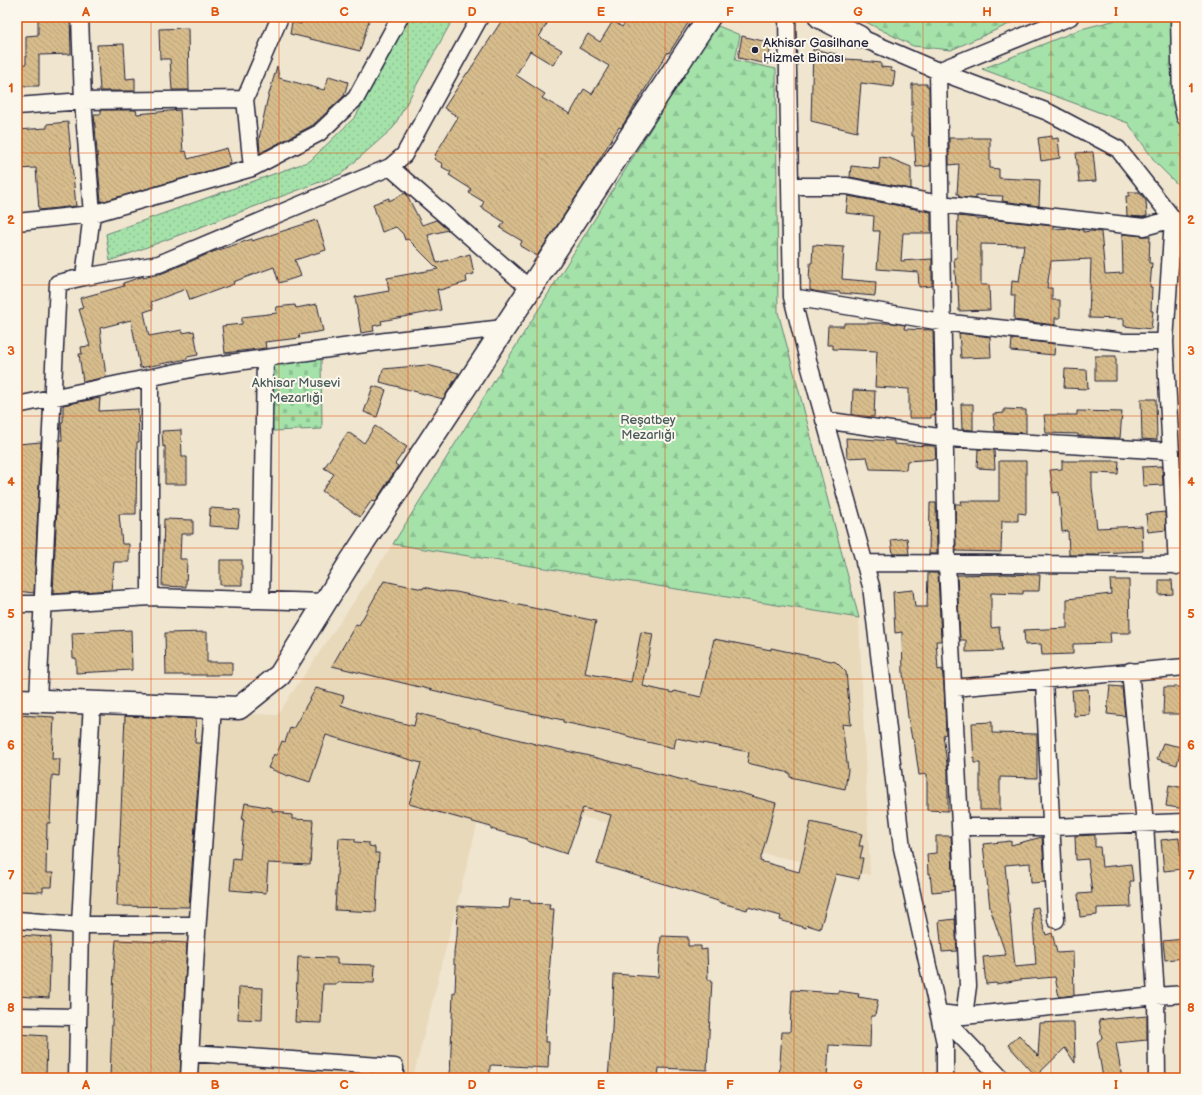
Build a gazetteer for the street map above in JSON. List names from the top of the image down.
{
  "parks": ["Akhisar Musevi Mezarlığı", "Reşatbey Mezarlığı"],
  "places": ["Akhisar Gasilhane Hizmet Binası"],
  "grid": {
    "columns": [
      "A",
      "B",
      "C",
      "D",
      "E",
      "F",
      "G",
      "H",
      "I"
    ],
    "rows": [
      "1",
      "2",
      "3",
      "4",
      "5",
      "6",
      "7",
      "8"
    ]
  }
}
